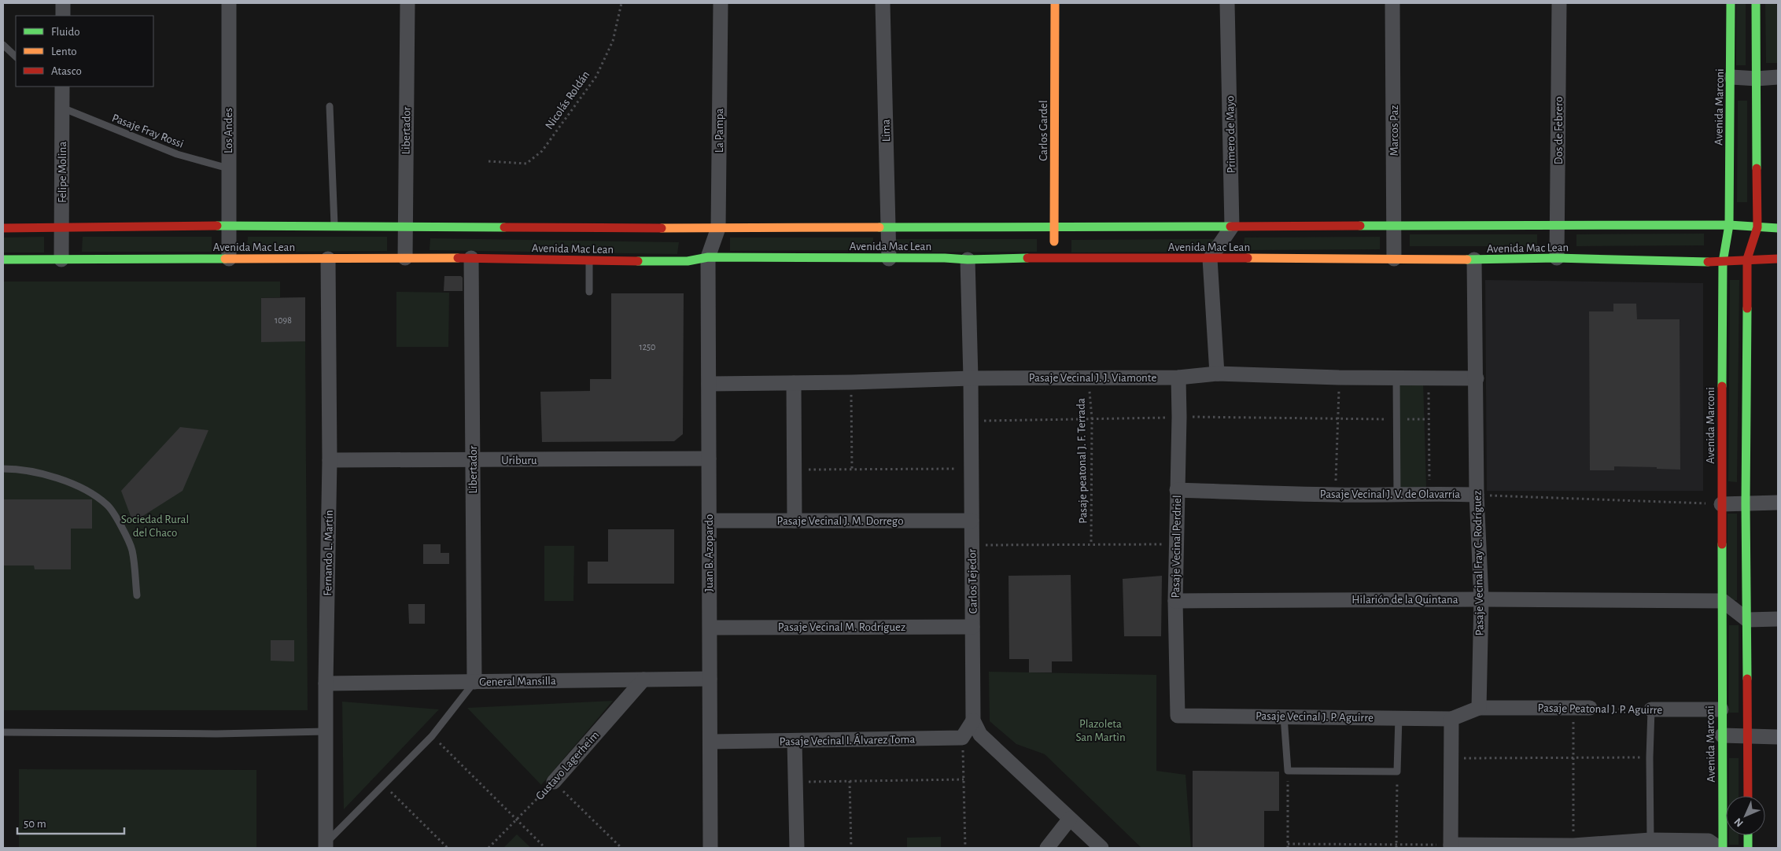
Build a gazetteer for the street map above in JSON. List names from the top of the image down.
{
  "streets": {
    "main road": ["Avenida Marconi", "Carlos Gardel", "Avenida Mac Lean"],
    "street": [
      "Los Andes",
      "Libertador",
      "La Pampa",
      "Lima",
      "Marcos Paz",
      "Dos de Febrero",
      "Primero de Mayo",
      "Felipe Molina",
      "Pasaje Vecinal J. J. Viamonte",
      "Uriburu",
      "Pasaje Vecinal J. V. de Olavarría",
      "Pasaje Vecinal J. M. Dorrego",
      "Pasaje Vecinal Perdriel",
      "Fernando L. Martín",
      "Juan B. Azopardo",
      "Pasaje Vecinal Fray C. Rodríguez",
      "Carlos Tejedor",
      "Hilarión de la Quintana",
      "Pasaje Vecinal M. Rodríguez",
      "General Mansilla",
      "Pasaje Peatonal J. P. Aguirre",
      "Pasaje Vecinal J. P. Aguirre",
      "Pasaje Vecinal I. Álvarez Toma",
      "Gustavo Lagerheim"
    ],
    "lane": ["Pasaje Fray Rossi"],
    "path": ["Nicolás Roldán", "Pasaje peatonal J. F. Terrada"]
  },
  "crossings": [
    ["Avenida Marconi", "Avenida Mac Lean"],
    ["Avenida Marconi", "Pasaje Vecinal J. V. de Olavarría"],
    ["Avenida Marconi", "Hilarión de la Quintana"],
    ["Avenida Marconi", "Pasaje Peatonal J. P. Aguirre"],
    ["Pasaje Fray Rossi", "Los Andes"],
    ["Pasaje Fray Rossi", "Felipe Molina"],
    ["Los Andes", "Avenida Mac Lean"],
    ["Libertador", "Avenida Mac Lean"],
    ["Libertador", "Uriburu"],
    ["Libertador", "General Mansilla"],
    ["La Pampa", "Avenida Mac Lean"],
    ["La Pampa", "Juan B. Azopardo"],
    ["Lima", "Avenida Mac Lean"],
    ["Carlos Gardel", "Avenida Mac Lean"],
    ["Marcos Paz", "Avenida Mac Lean"],
    ["Dos de Febrero", "Avenida Mac Lean"],
    ["Primero de Mayo", "Avenida Mac Lean"],
    ["Felipe Molina", "Avenida Mac Lean"],
    ["Avenida Mac Lean", "Fernando L. Martín"],
    ["Avenida Mac Lean", "Juan B. Azopardo"],
    ["Avenida Mac Lean", "Pasaje Vecinal Fray C. Rodríguez"],
    ["Avenida Mac Lean", "Carlos Tejedor"],
    ["Pasaje Vecinal J. J. Viamonte", "Pasaje peatonal J. F. Terrada"],
    ["Pasaje Vecinal J. J. Viamonte", "Pasaje Vecinal Perdriel"],
    ["Pasaje Vecinal J. J. Viamonte", "Juan B. Azopardo"],
    ["Pasaje Vecinal J. J. Viamonte", "Pasaje Vecinal Fray C. Rodríguez"],
    ["Pasaje Vecinal J. J. Viamonte", "Carlos Tejedor"],
    ["Uriburu", "Fernando L. Martín"],
    ["Uriburu", "Juan B. Azopardo"],
    ["Pasaje Vecinal J. V. de Olavarría", "Pasaje Vecinal Perdriel"],
    ["Pasaje Vecinal J. V. de Olavarría", "Pasaje Vecinal Fray C. Rodríguez"],
    ["Pasaje Vecinal J. M. Dorrego", "Juan B. Azopardo"],
    ["Pasaje Vecinal J. M. Dorrego", "Carlos Tejedor"],
    ["Pasaje Vecinal Perdriel", "Hilarión de la Quintana"],
    ["Pasaje Vecinal Perdriel", "Pasaje Vecinal J. P. Aguirre"],
    ["Fernando L. Martín", "General Mansilla"],
    ["Juan B. Azopardo", "Pasaje Vecinal M. Rodríguez"],
    ["Juan B. Azopardo", "General Mansilla"],
    ["Juan B. Azopardo", "Pasaje Vecinal I. Álvarez Toma"],
    ["Pasaje Vecinal Fray C. Rodríguez", "Hilarión de la Quintana"],
    ["Pasaje Vecinal Fray C. Rodríguez", "Pasaje Peatonal J. P. Aguirre"],
    ["Carlos Tejedor", "Pasaje Vecinal M. Rodríguez"],
    ["General Mansilla", "Gustavo Lagerheim"]
  ],
  "parks": ["Sociedad Rural del Chaco", "Plazoleta San Martìn"],
  "house_numbers": ["1098", "1250"],
  "legend": ["Fluido", "Lento", "Atasco"],
  "scale_bar": "50 m",
  "north": "bottom left"
}
